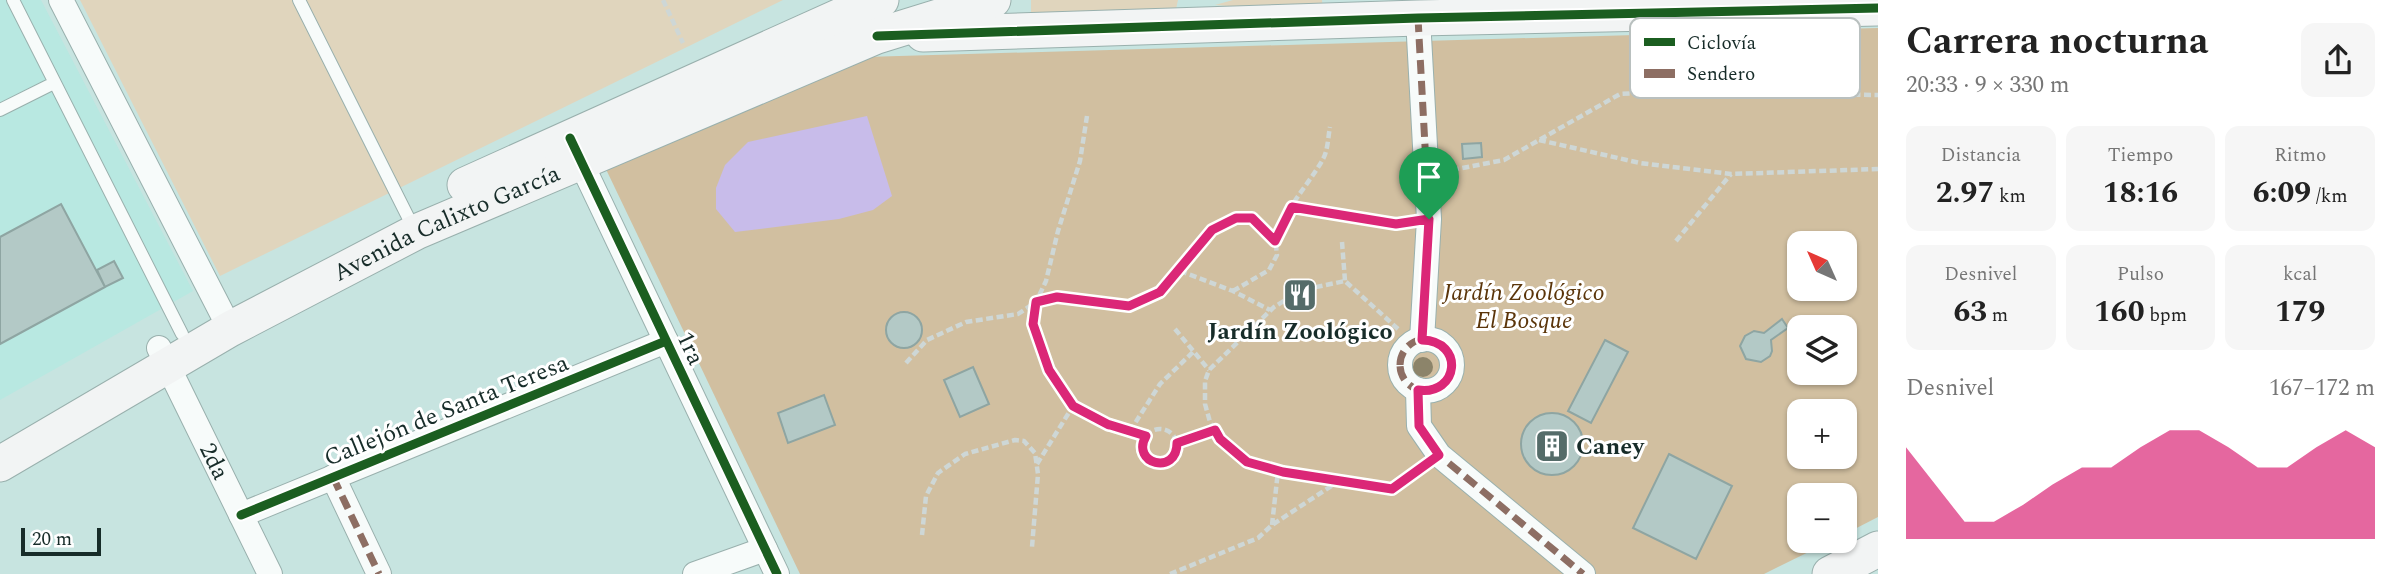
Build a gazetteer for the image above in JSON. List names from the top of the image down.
{
  "streets": {
    "main road": ["Avenida Calixto García"],
    "street": ["1ra", "Callejón de Santa Teresa", "2da"]
  },
  "crossings": [
    ["Avenida Calixto García", "1ra"],
    ["Avenida Calixto García", "2da"],
    ["1ra", "Callejón de Santa Teresa"],
    ["Callejón de Santa Teresa", "2da"]
  ],
  "parks": ["Jardín Zoológico El Bosque"],
  "places": {
    "restaurant": ["Jardín Zoológico"],
    "building": ["Caney"]
  },
  "legend": ["Ciclovía", "Sendero"],
  "scale_bar": "20 m",
  "north": "top left",
  "page": {
    "heading": ["Carrera nocturna", "20:33 · 9 × 330 m"],
    "stats": [
      ["Distancia", "2.97 km"],
      ["Tiempo", "18:16"],
      ["Ritmo", "6:09 /km"],
      ["Desnivel", "63 m"],
      ["Pulso", "160 bpm"],
      ["kcal", "179"]
    ],
    "map_buttons": ["+", "−"],
    "chart": ["Desnivel", "167–172 m"],
    "scale": "20 m"
  }
}
